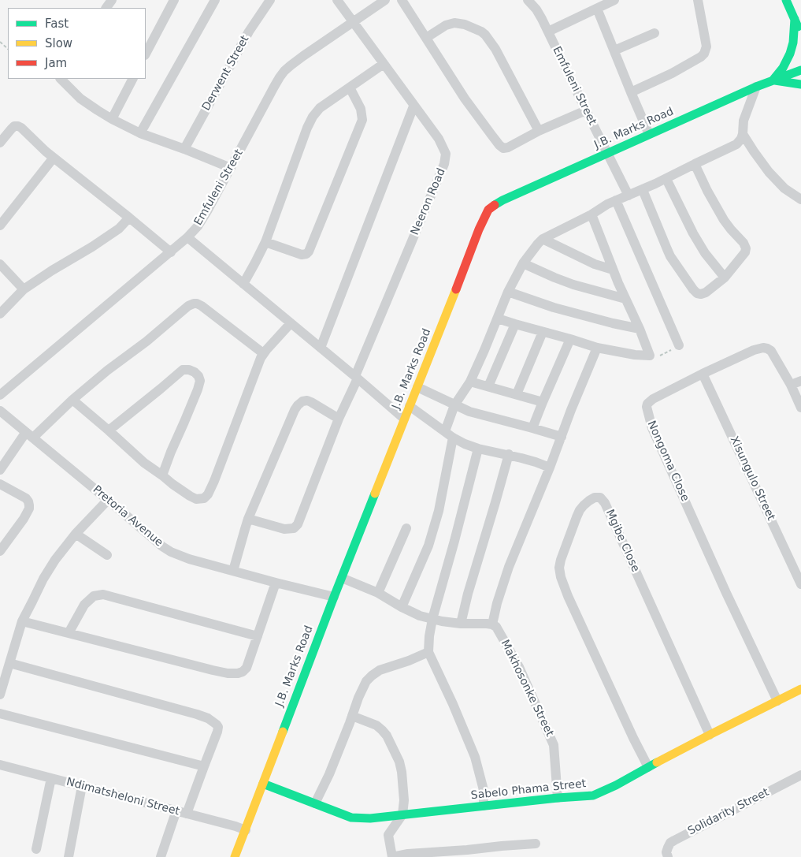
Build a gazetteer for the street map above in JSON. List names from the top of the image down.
{
  "streets": {
    "street": [
      "Derwent Street",
      "Emfuleni Street",
      "J.B. Marks Road",
      "Neeron Road",
      "Nongoma Close",
      "Xisungulo Street",
      "Pretoria Avenue",
      "Mgibe Close",
      "Makhosonke Street",
      "Sabelo Phama Street",
      "Ndimatsheloni Street",
      "Solidarity Street"
    ]
  },
  "crossings": [
    ["Emfuleni Street", "J.B. Marks Road"],
    ["Emfuleni Street", "Neeron Road"],
    ["J.B. Marks Road", "Pretoria Avenue"],
    ["J.B. Marks Road", "Sabelo Phama Street"],
    ["J.B. Marks Road", "Ndimatsheloni Street"],
    ["Nongoma Close", "Xisungulo Street"],
    ["Nongoma Close", "Sabelo Phama Street"],
    ["Mgibe Close", "Sabelo Phama Street"],
    ["Makhosonke Street", "Sabelo Phama Street"]
  ],
  "legend": ["Fast", "Slow", "Jam"]
}
